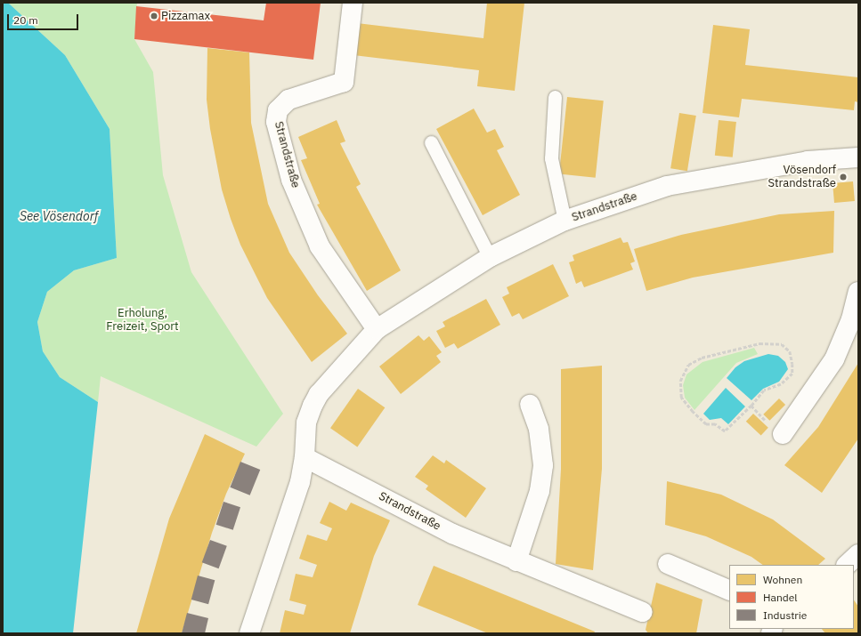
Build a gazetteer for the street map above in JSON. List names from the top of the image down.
{
  "streets": {
    "street": ["Strandstraße"]
  },
  "water": ["See Vösendorf"],
  "parks": ["Erholung, Freizeit, Sport"],
  "places": ["Pizzamax", "Vösendorf Strandstraße"],
  "legend": ["Wohnen", "Handel", "Industrie"],
  "scale_bar": "20 m"
}
